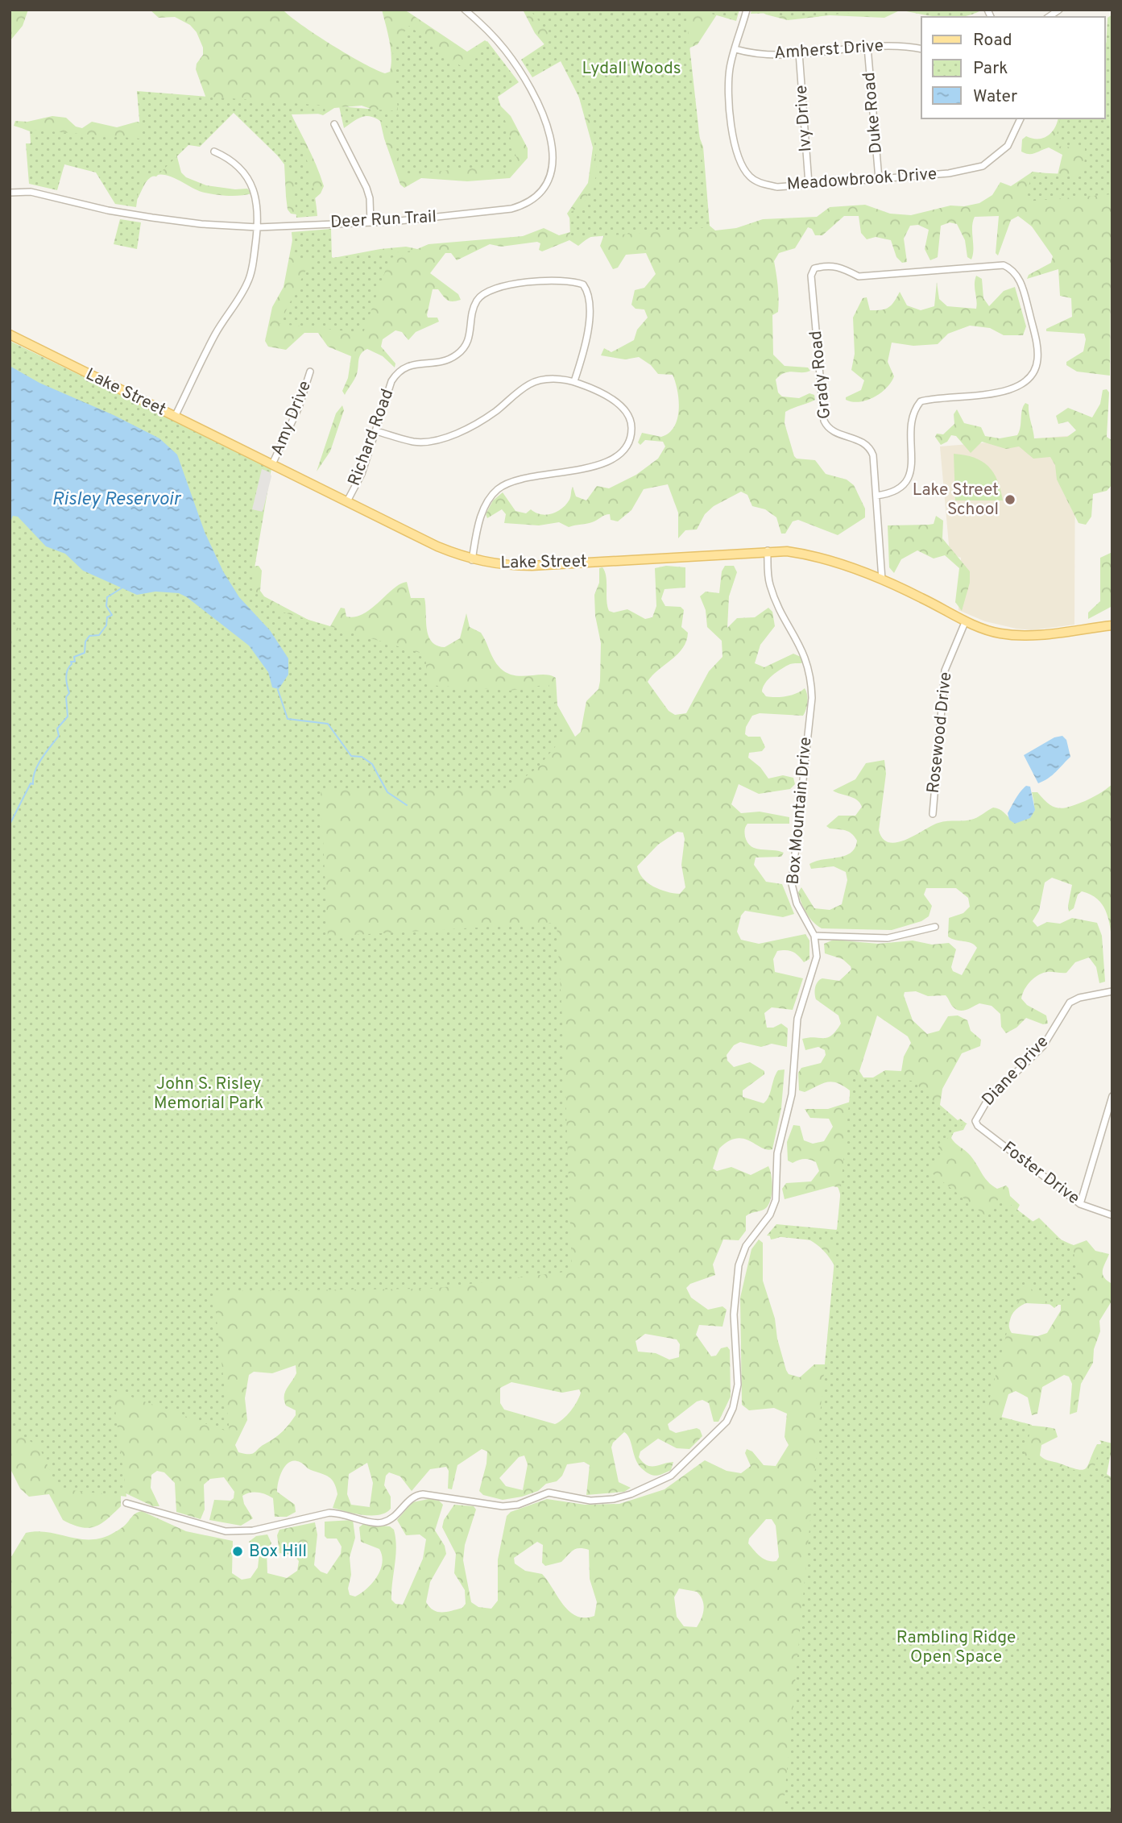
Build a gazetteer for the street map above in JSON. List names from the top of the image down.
{
  "streets": {
    "main road": ["Lake Street"],
    "street": [
      "Amherst Drive",
      "Duke Road",
      "Ivy Drive",
      "Meadowbrook Drive",
      "Deer Run Trail",
      "Grady Road",
      "Amy Drive",
      "Richard Road",
      "Rosewood Drive",
      "Box Mountain Drive",
      "Diane Drive",
      "Foster Drive"
    ]
  },
  "crossings": [
    ["Amherst Drive", "Duke Road"],
    ["Amherst Drive", "Ivy Drive"],
    ["Amherst Drive", "Meadowbrook Drive"],
    ["Duke Road", "Meadowbrook Drive"],
    ["Ivy Drive", "Meadowbrook Drive"],
    ["Grady Road", "Lake Street"],
    ["Lake Street", "Amy Drive"],
    ["Lake Street", "Richard Road"],
    ["Lake Street", "Rosewood Drive"],
    ["Lake Street", "Box Mountain Drive"],
    ["Diane Drive", "Foster Drive"]
  ],
  "water": ["Risley Reservoir"],
  "parks": ["Lydall Woods", "John S. Risley Memorial Park", "Rambling Ridge Open Space"],
  "places": ["Lake Street School", "Box Hill"],
  "legend": ["Road", "Park", "Water"]
}
